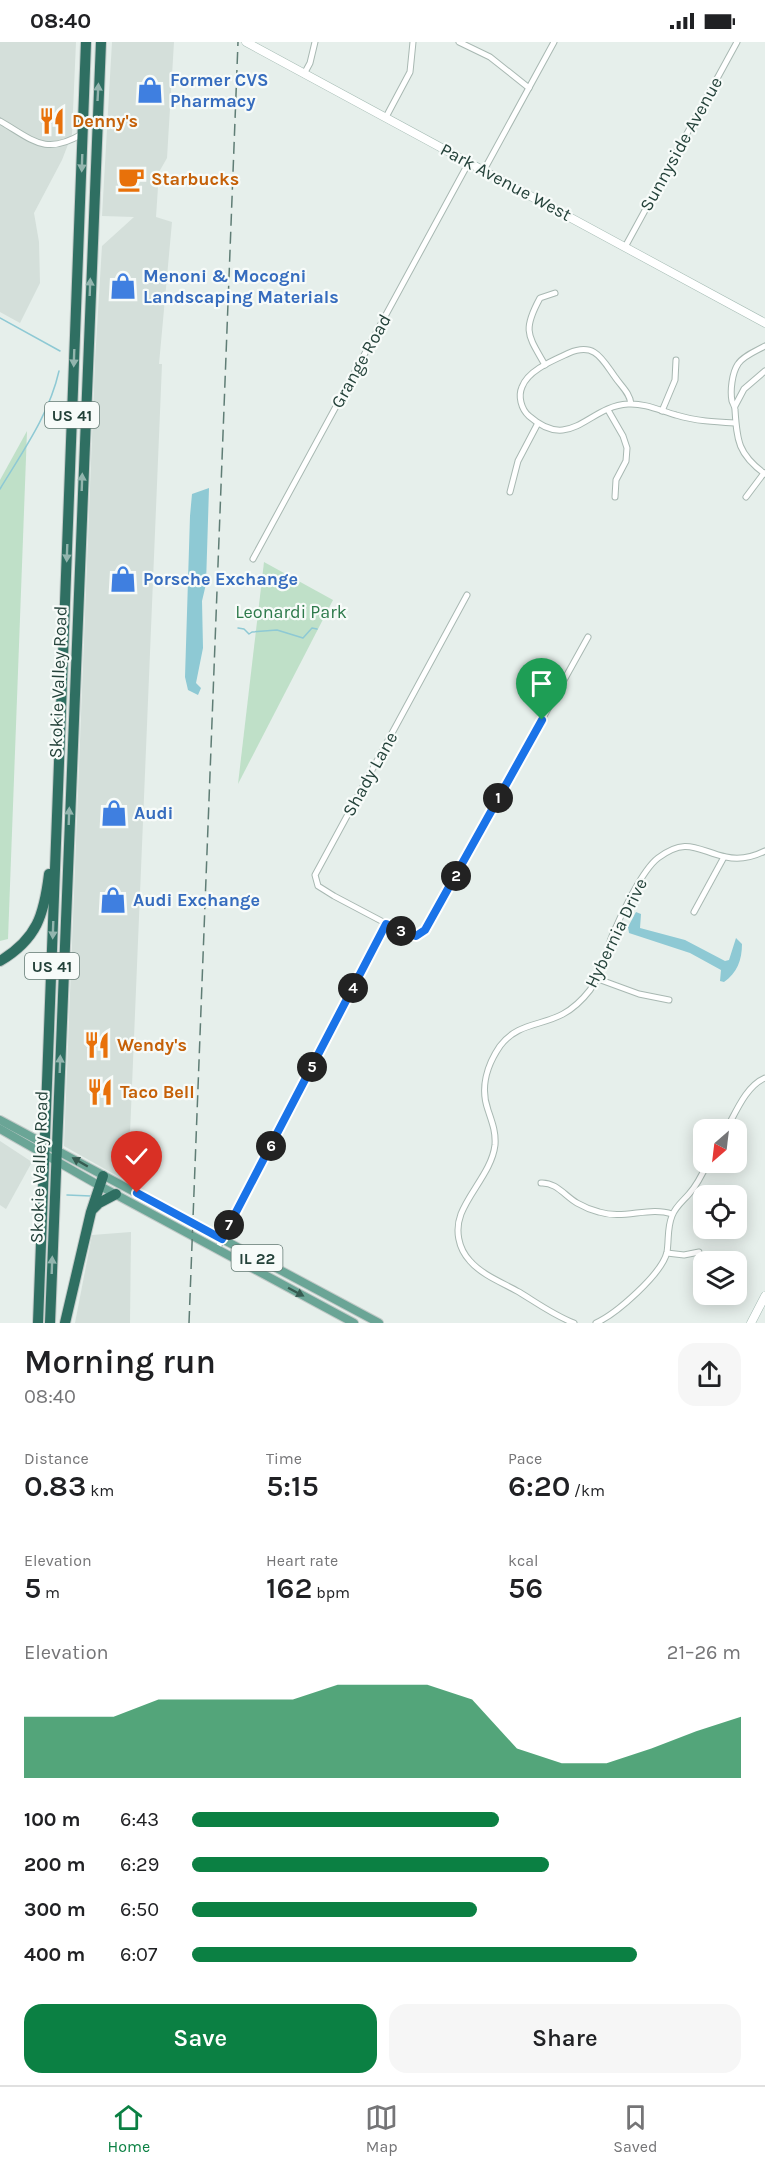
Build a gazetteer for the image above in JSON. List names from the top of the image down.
{
  "streets": {
    "highway": ["US 41", "Skokie Valley Road"],
    "main road": ["IL 22"],
    "street": [
      "Sunnyside Avenue",
      "Park Avenue West",
      "Grange Road",
      "Shady Lane",
      "Hybernia Drive"
    ]
  },
  "crossings": [
    ["Sunnyside Avenue", "Park Avenue West"],
    ["Park Avenue West", "Grange Road"],
    ["Skokie Valley Road", "IL 22"]
  ],
  "parks": ["Leonardi Park"],
  "places": {
    "shop": [
      "Former CVS Pharmacy",
      "Menoni & Mocogni Landscaping Materials",
      "Porsche Exchange",
      "Audi",
      "Audi Exchange"
    ],
    "restaurant": ["Denny's", "Wendy's", "Taco Bell"],
    "cafe": ["Starbucks"]
  },
  "north": "bottom left",
  "page": {
    "status": "08:40",
    "pins": [
      "1",
      "2",
      "3",
      "4",
      "5",
      "6",
      "7"
    ],
    "heading": ["Morning run", "08:40"],
    "stats": [
      ["Distance", "0.83 km"],
      ["Time", "5:15"],
      ["Pace", "6:20 /km"],
      ["Elevation", "5 m"],
      ["Heart rate", "162 bpm"],
      ["kcal", "56"]
    ],
    "chart": ["Elevation", "21–26 m"],
    "list": [
      {
        "name": "100 m",
        "note": "6:43"
      },
      {
        "name": "200 m",
        "note": "6:29"
      },
      {
        "name": "300 m",
        "note": "6:50"
      },
      {
        "name": "400 m",
        "note": "6:07"
      }
    ],
    "buttons": ["Save", "Share"],
    "tabs": ["Home", "Map", "Saved"]
  }
}
